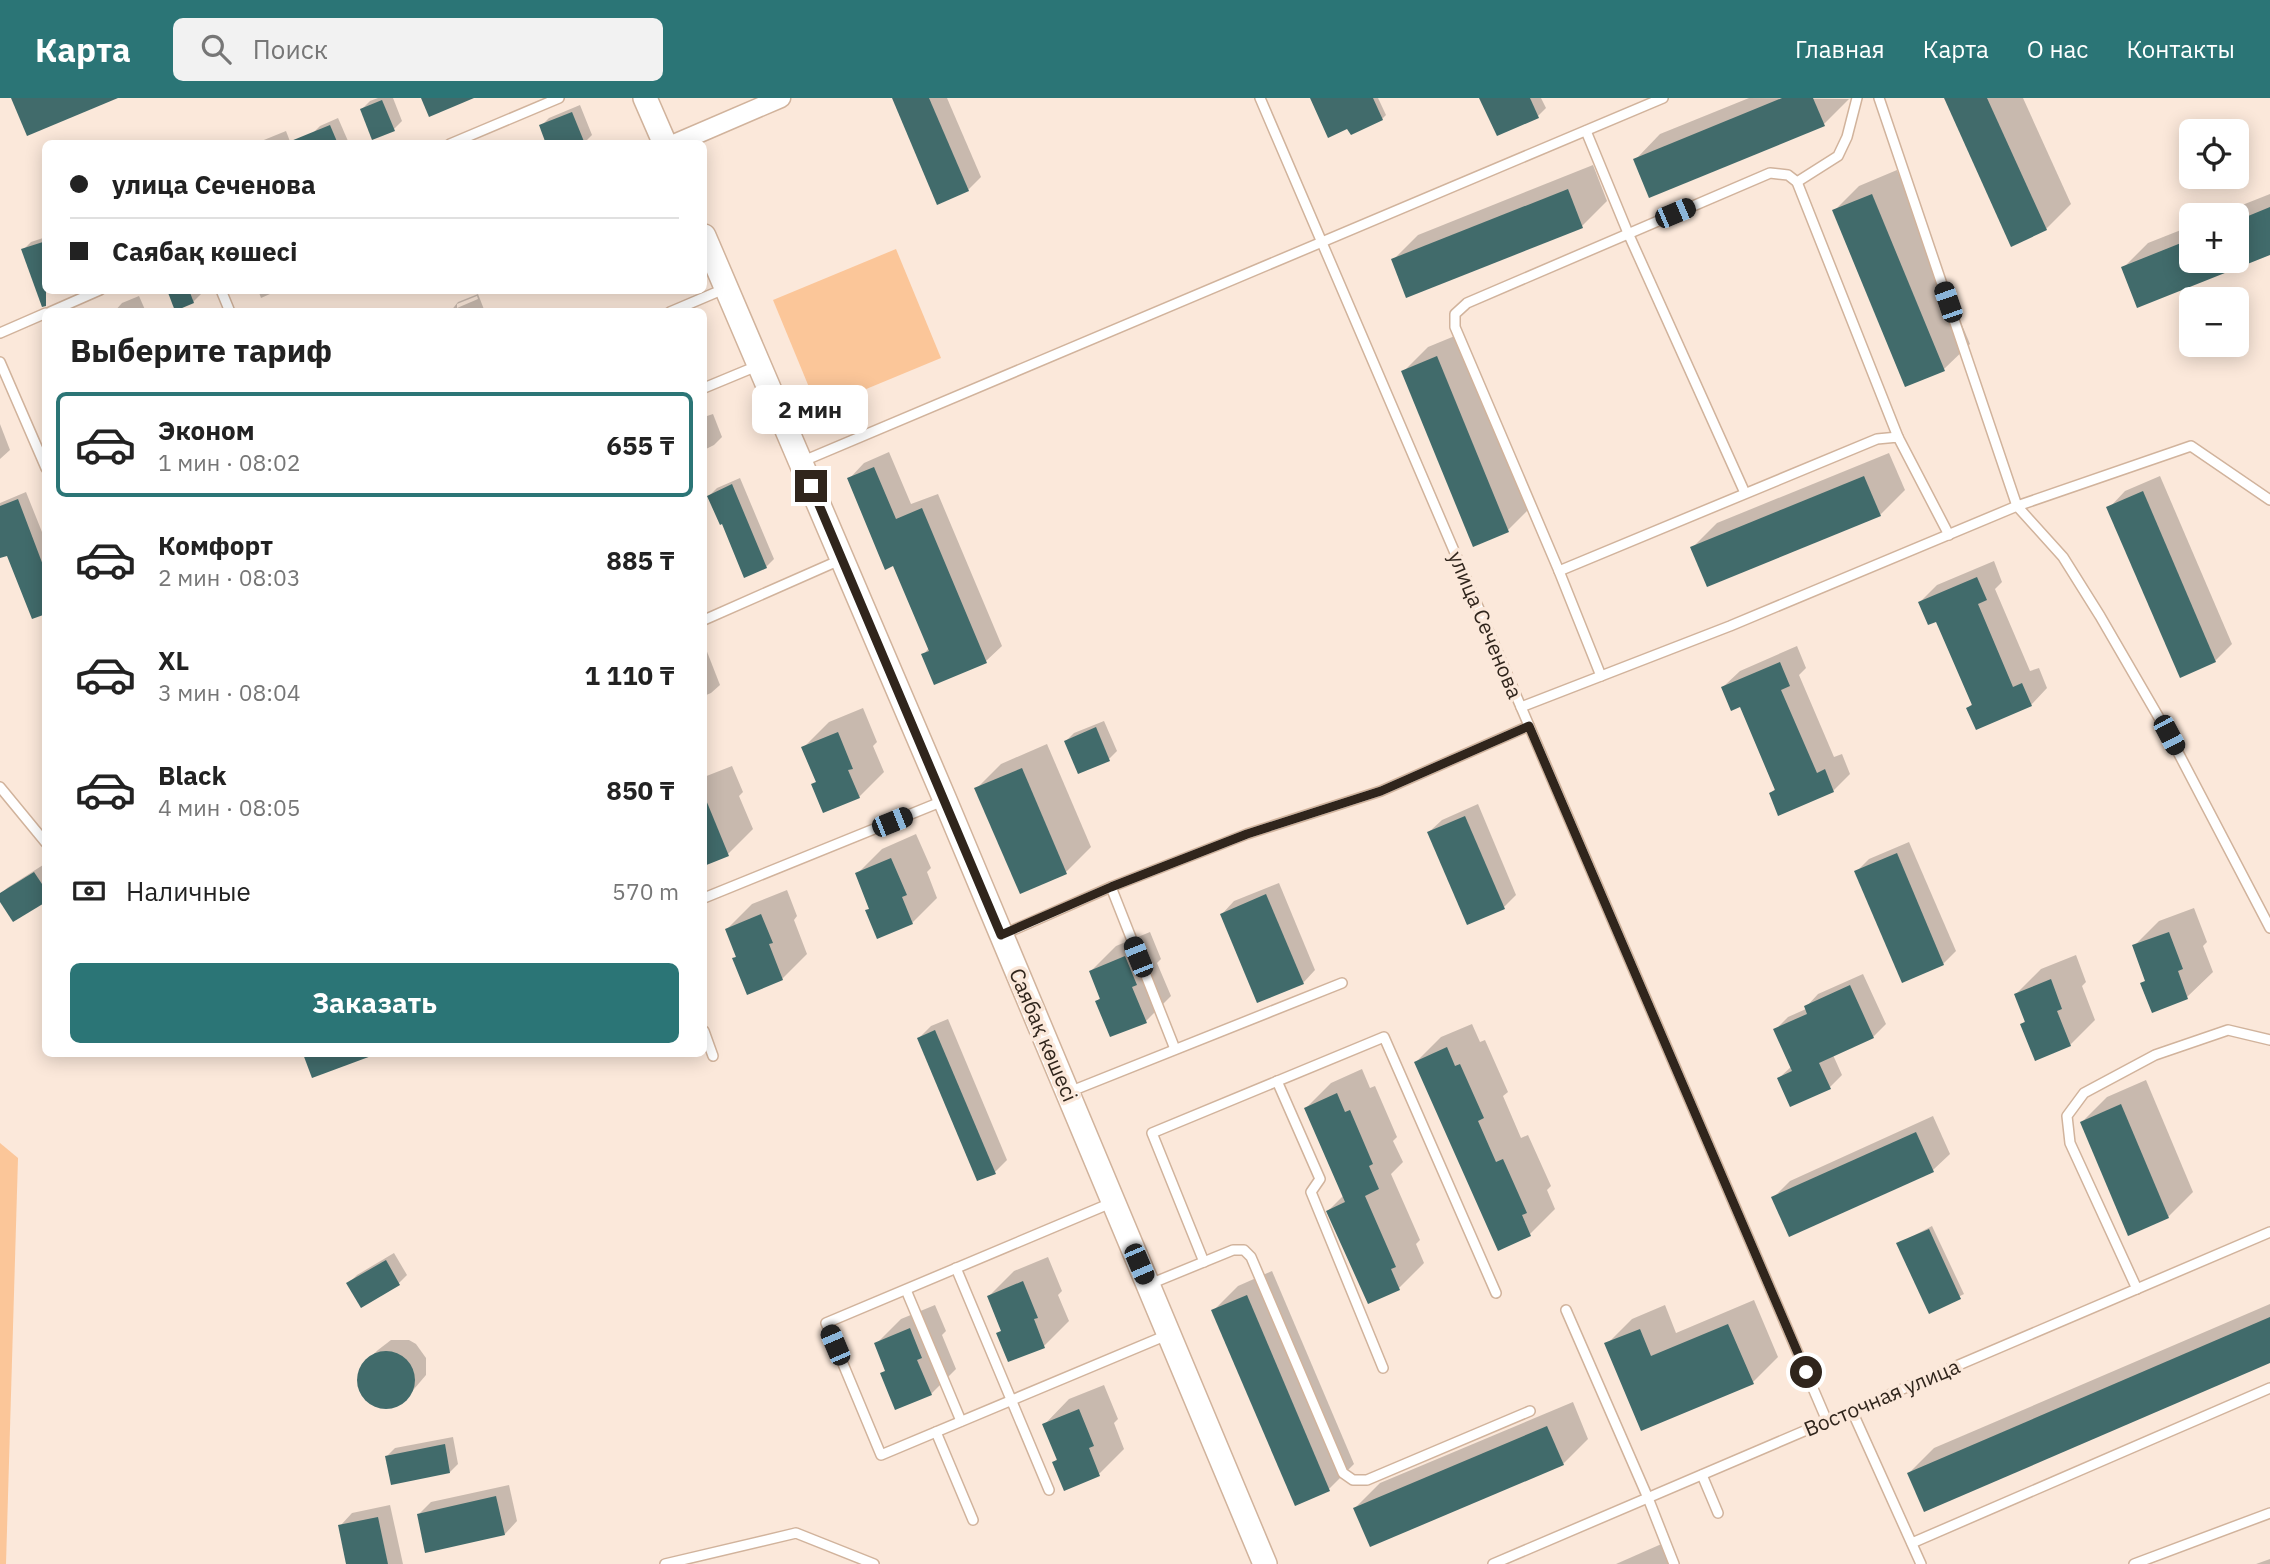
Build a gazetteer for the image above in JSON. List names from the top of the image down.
{
  "streets": {
    "street": ["Саябақ көшесі"],
    "lane": ["улица Сеченова", "Восточная улица"]
  },
  "crossings": [
    ["улица Сеченова", "Восточная улица"]
  ],
  "page": {
    "header": "Карта",
    "search": "Поиск",
    "nav": [
      "Главная",
      "Карта",
      "О нас",
      "Контакты"
    ],
    "map_buttons": ["+", "−"],
    "banner": ["улица Сеченова", "Саябақ көшесі"],
    "heading": "Выберите тариф",
    "bubble": "2 мин",
    "list": [
      {
        "name": "Эконом",
        "note": "1 мин · 08:02",
        "value": "655 ₸"
      },
      {
        "name": "Комфорт",
        "note": "2 мин · 08:03",
        "value": "885 ₸"
      },
      {
        "name": "XL",
        "note": "3 мин · 08:04",
        "value": "1 110 ₸"
      },
      {
        "name": "Black",
        "note": "4 мин · 08:05",
        "value": "850 ₸"
      }
    ],
    "pay": ["Наличные", "570 m"],
    "buttons": "Заказать"
  }
}
